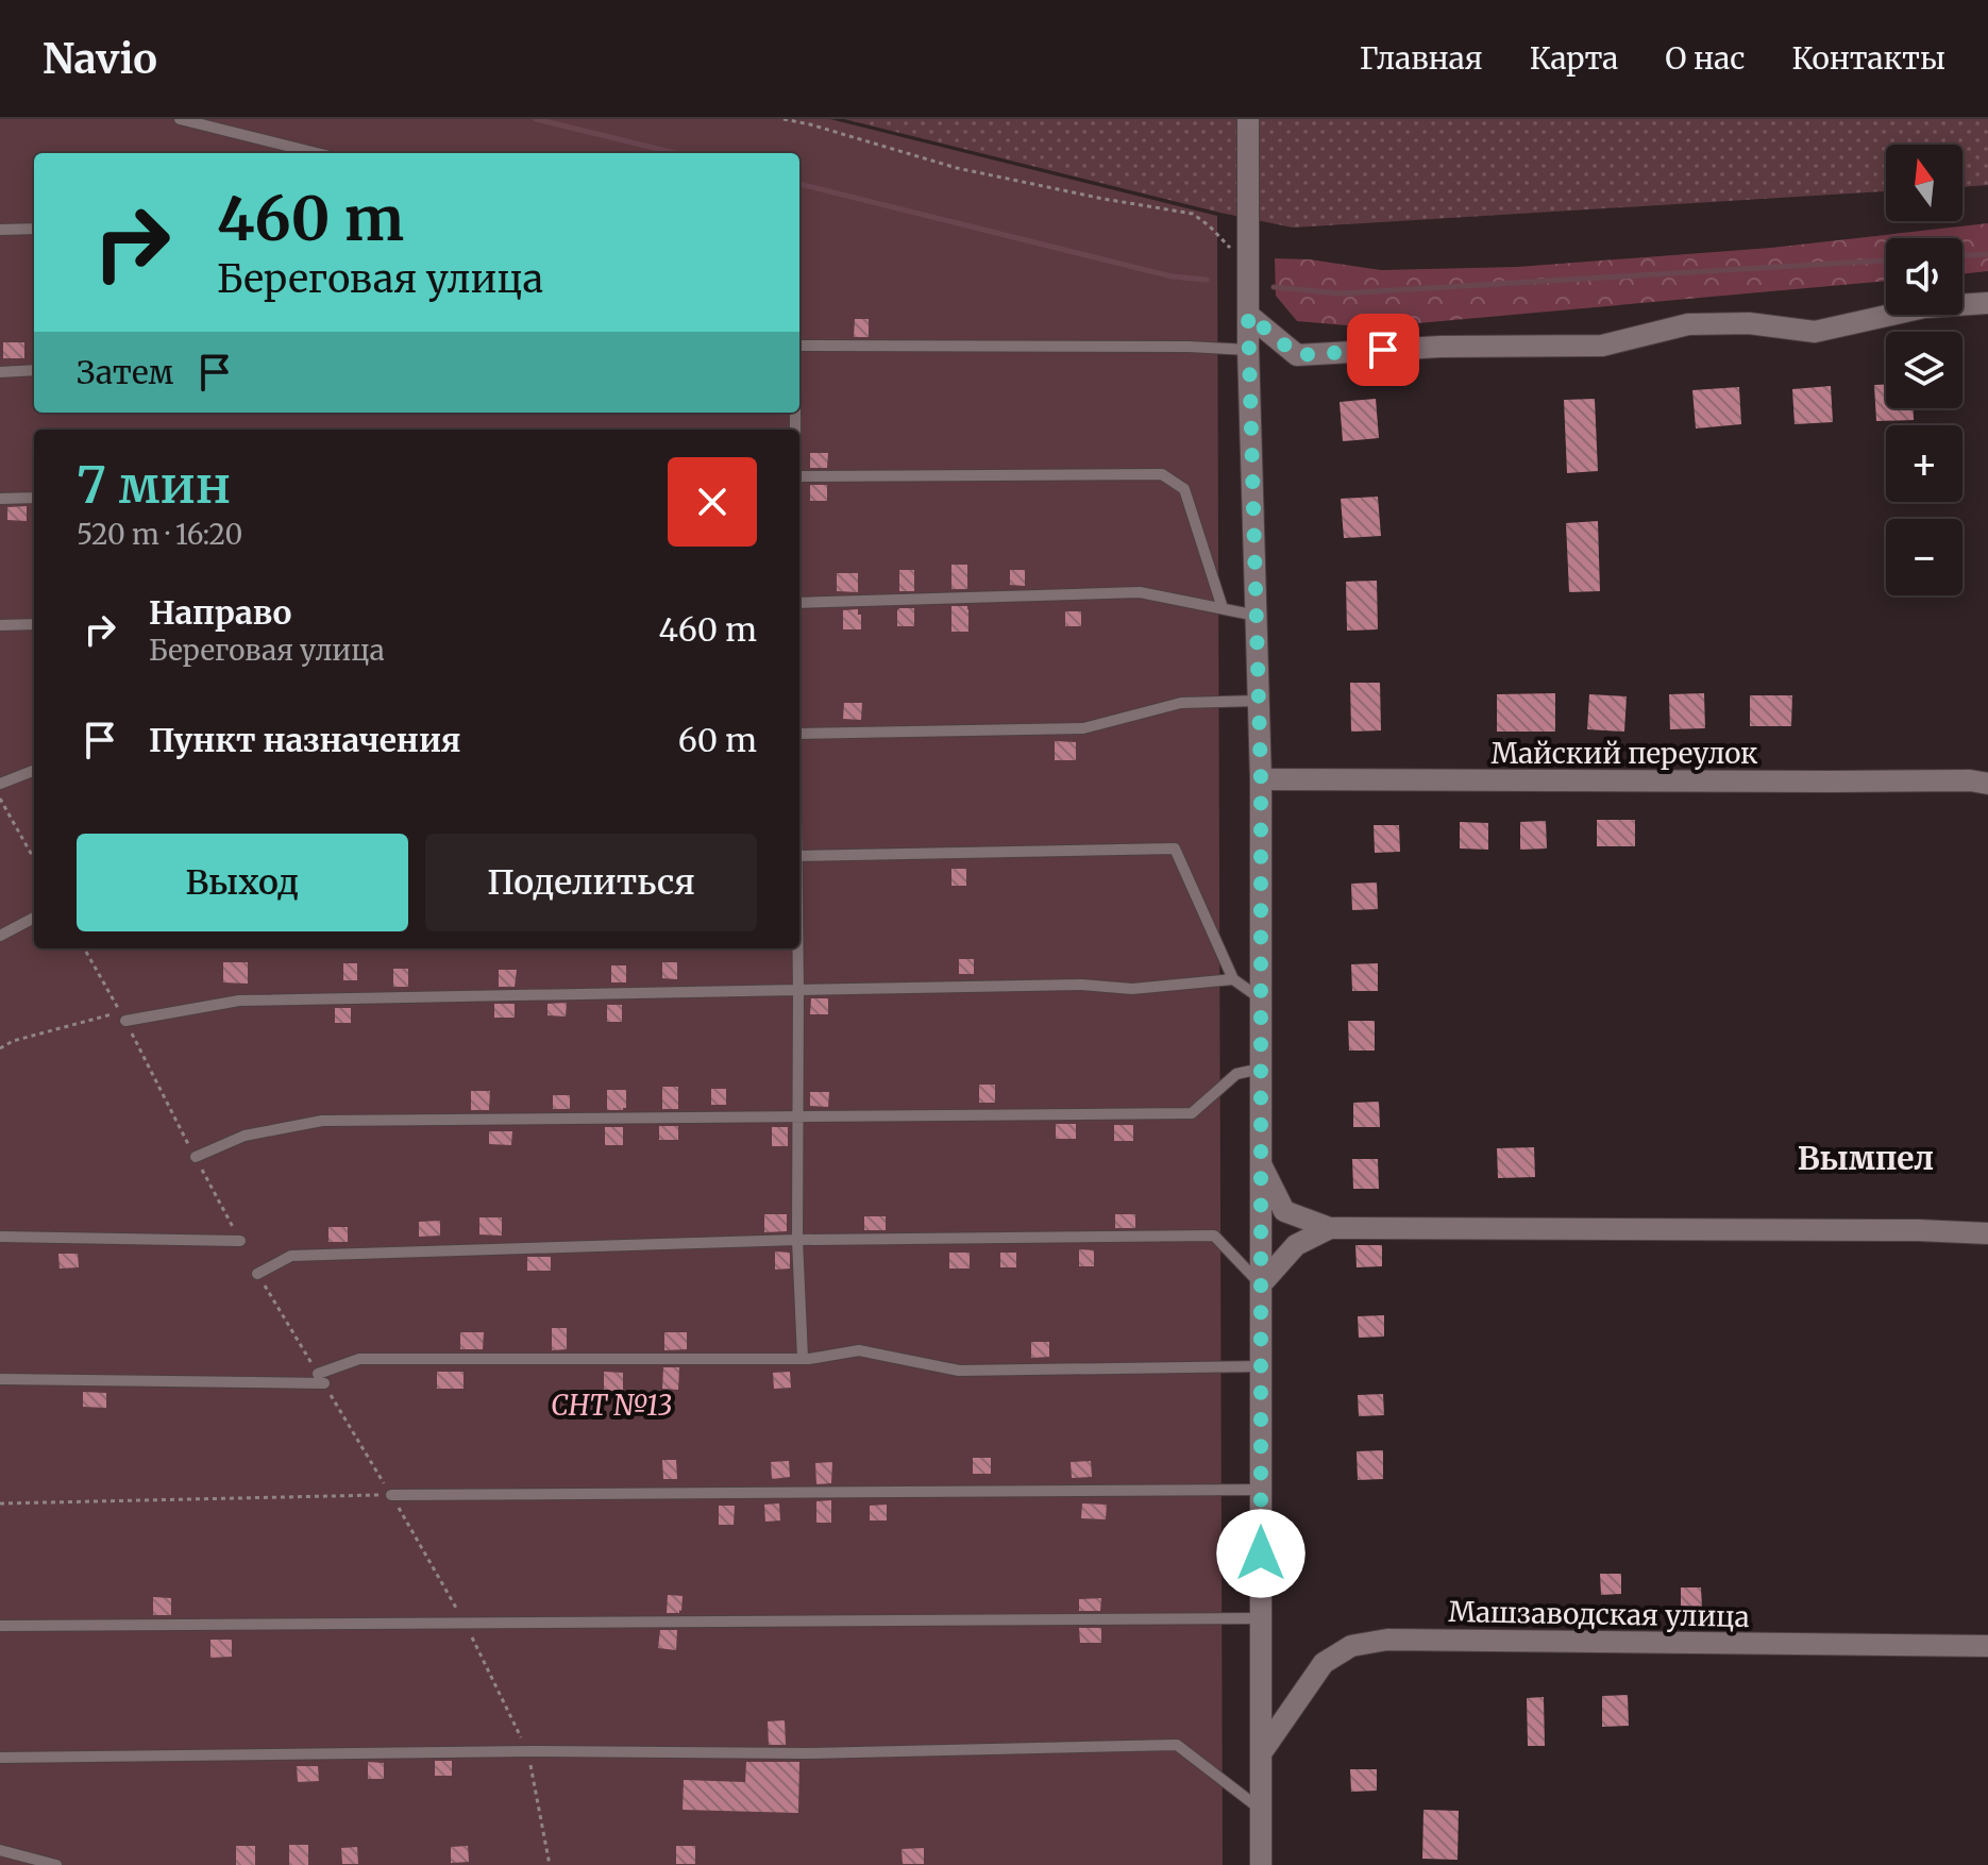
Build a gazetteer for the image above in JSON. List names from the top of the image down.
{
  "streets": {
    "street": ["Майский переулок", "Машзаводская улица"]
  },
  "districts": ["Вымпел"],
  "parks": ["СНТ №13"],
  "north": "top",
  "page": {
    "header": "Navio",
    "nav": [
      "Главная",
      "Карта",
      "О нас",
      "Контакты"
    ],
    "map_buttons": ["+", "−"],
    "turn": ["460 m", "Береговая улица"],
    "then": "Затем",
    "heading": ["7 мин", "520 m · 16:20"],
    "list": [
      {
        "name": "Направо",
        "note": "Береговая улица",
        "value": "460 m"
      },
      {
        "name": "Пункт назначения",
        "value": "60 m"
      }
    ],
    "buttons": ["Выход", "Поделиться"]
  }
}
